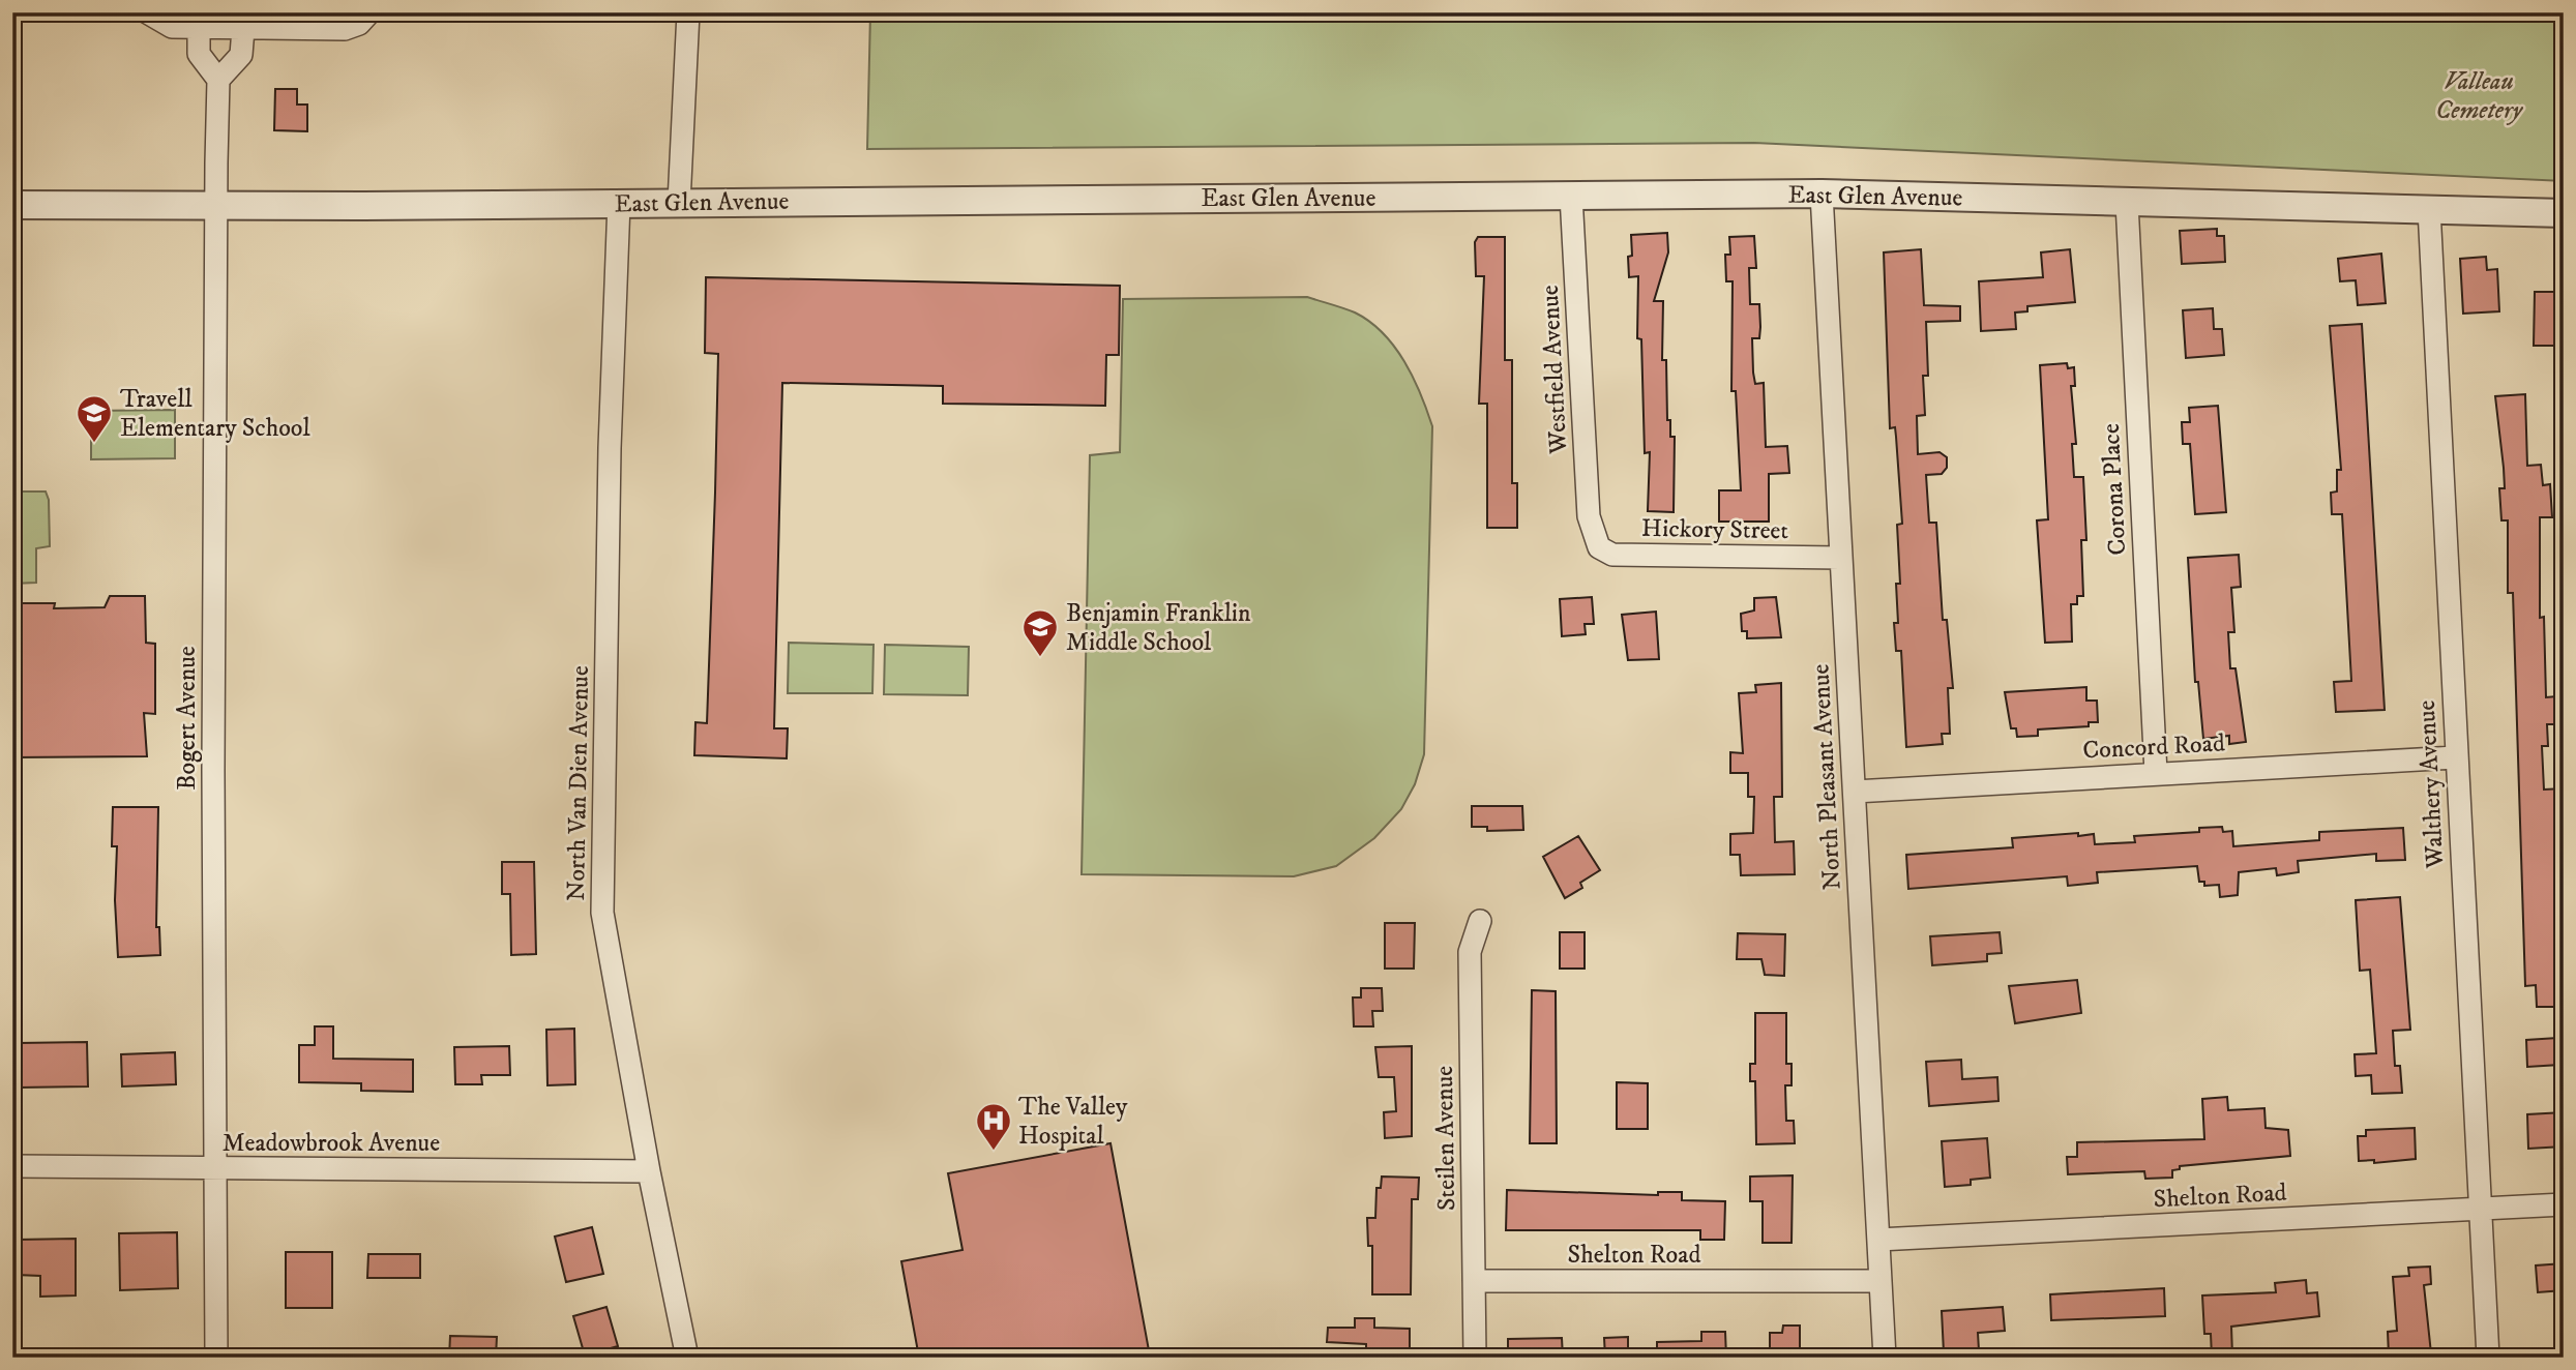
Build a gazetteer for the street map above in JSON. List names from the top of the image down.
{
  "streets": {
    "street": [
      "East Glen Avenue",
      "Westfield Avenue",
      "Corona Place",
      "Hickory Street",
      "Bogert Avenue",
      "Concord Road",
      "North Pleasant Avenue",
      "North Van Dien Avenue",
      "Walthery Avenue",
      "Steilen Avenue",
      "Meadowbrook Avenue",
      "Shelton Road"
    ]
  },
  "crossings": [
    ["East Glen Avenue", "Westfield Avenue"],
    ["East Glen Avenue", "Corona Place"],
    ["East Glen Avenue", "Bogert Avenue"],
    ["East Glen Avenue", "North Pleasant Avenue"],
    ["East Glen Avenue", "North Van Dien Avenue"],
    ["East Glen Avenue", "Walthery Avenue"],
    ["Westfield Avenue", "Hickory Street"],
    ["Corona Place", "Concord Road"],
    ["Hickory Street", "North Pleasant Avenue"],
    ["Bogert Avenue", "Meadowbrook Avenue"],
    ["Concord Road", "North Pleasant Avenue"],
    ["Concord Road", "Walthery Avenue"],
    ["North Pleasant Avenue", "Shelton Road"],
    ["North Van Dien Avenue", "Meadowbrook Avenue"],
    ["Walthery Avenue", "Shelton Road"],
    ["Steilen Avenue", "Shelton Road"]
  ],
  "parks": ["Valleau Cemetery"],
  "places": {
    "school or university": ["Travell Elementary School", "Benjamin Franklin Middle School"],
    "hospital": ["The Valley Hospital"]
  }
}
